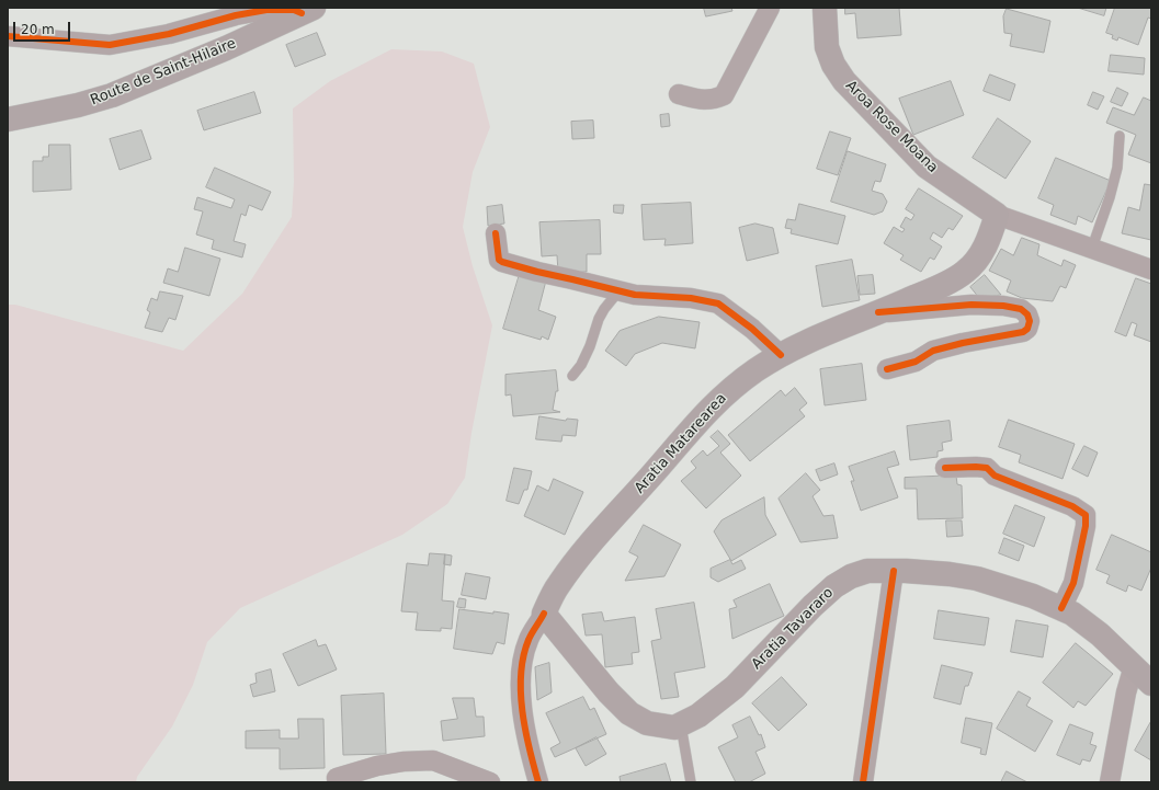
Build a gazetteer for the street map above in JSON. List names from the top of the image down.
{
  "streets": {
    "main road": [
      "Route de Saint-Hilaire",
      "Aroa Rose Moana",
      "Aratia Matarearea",
      "Aratia Tavararo"
    ]
  },
  "crossings": [
    ["Aroa Rose Moana", "Aratia Matarearea"]
  ],
  "scale_bar": "20 m"
}
